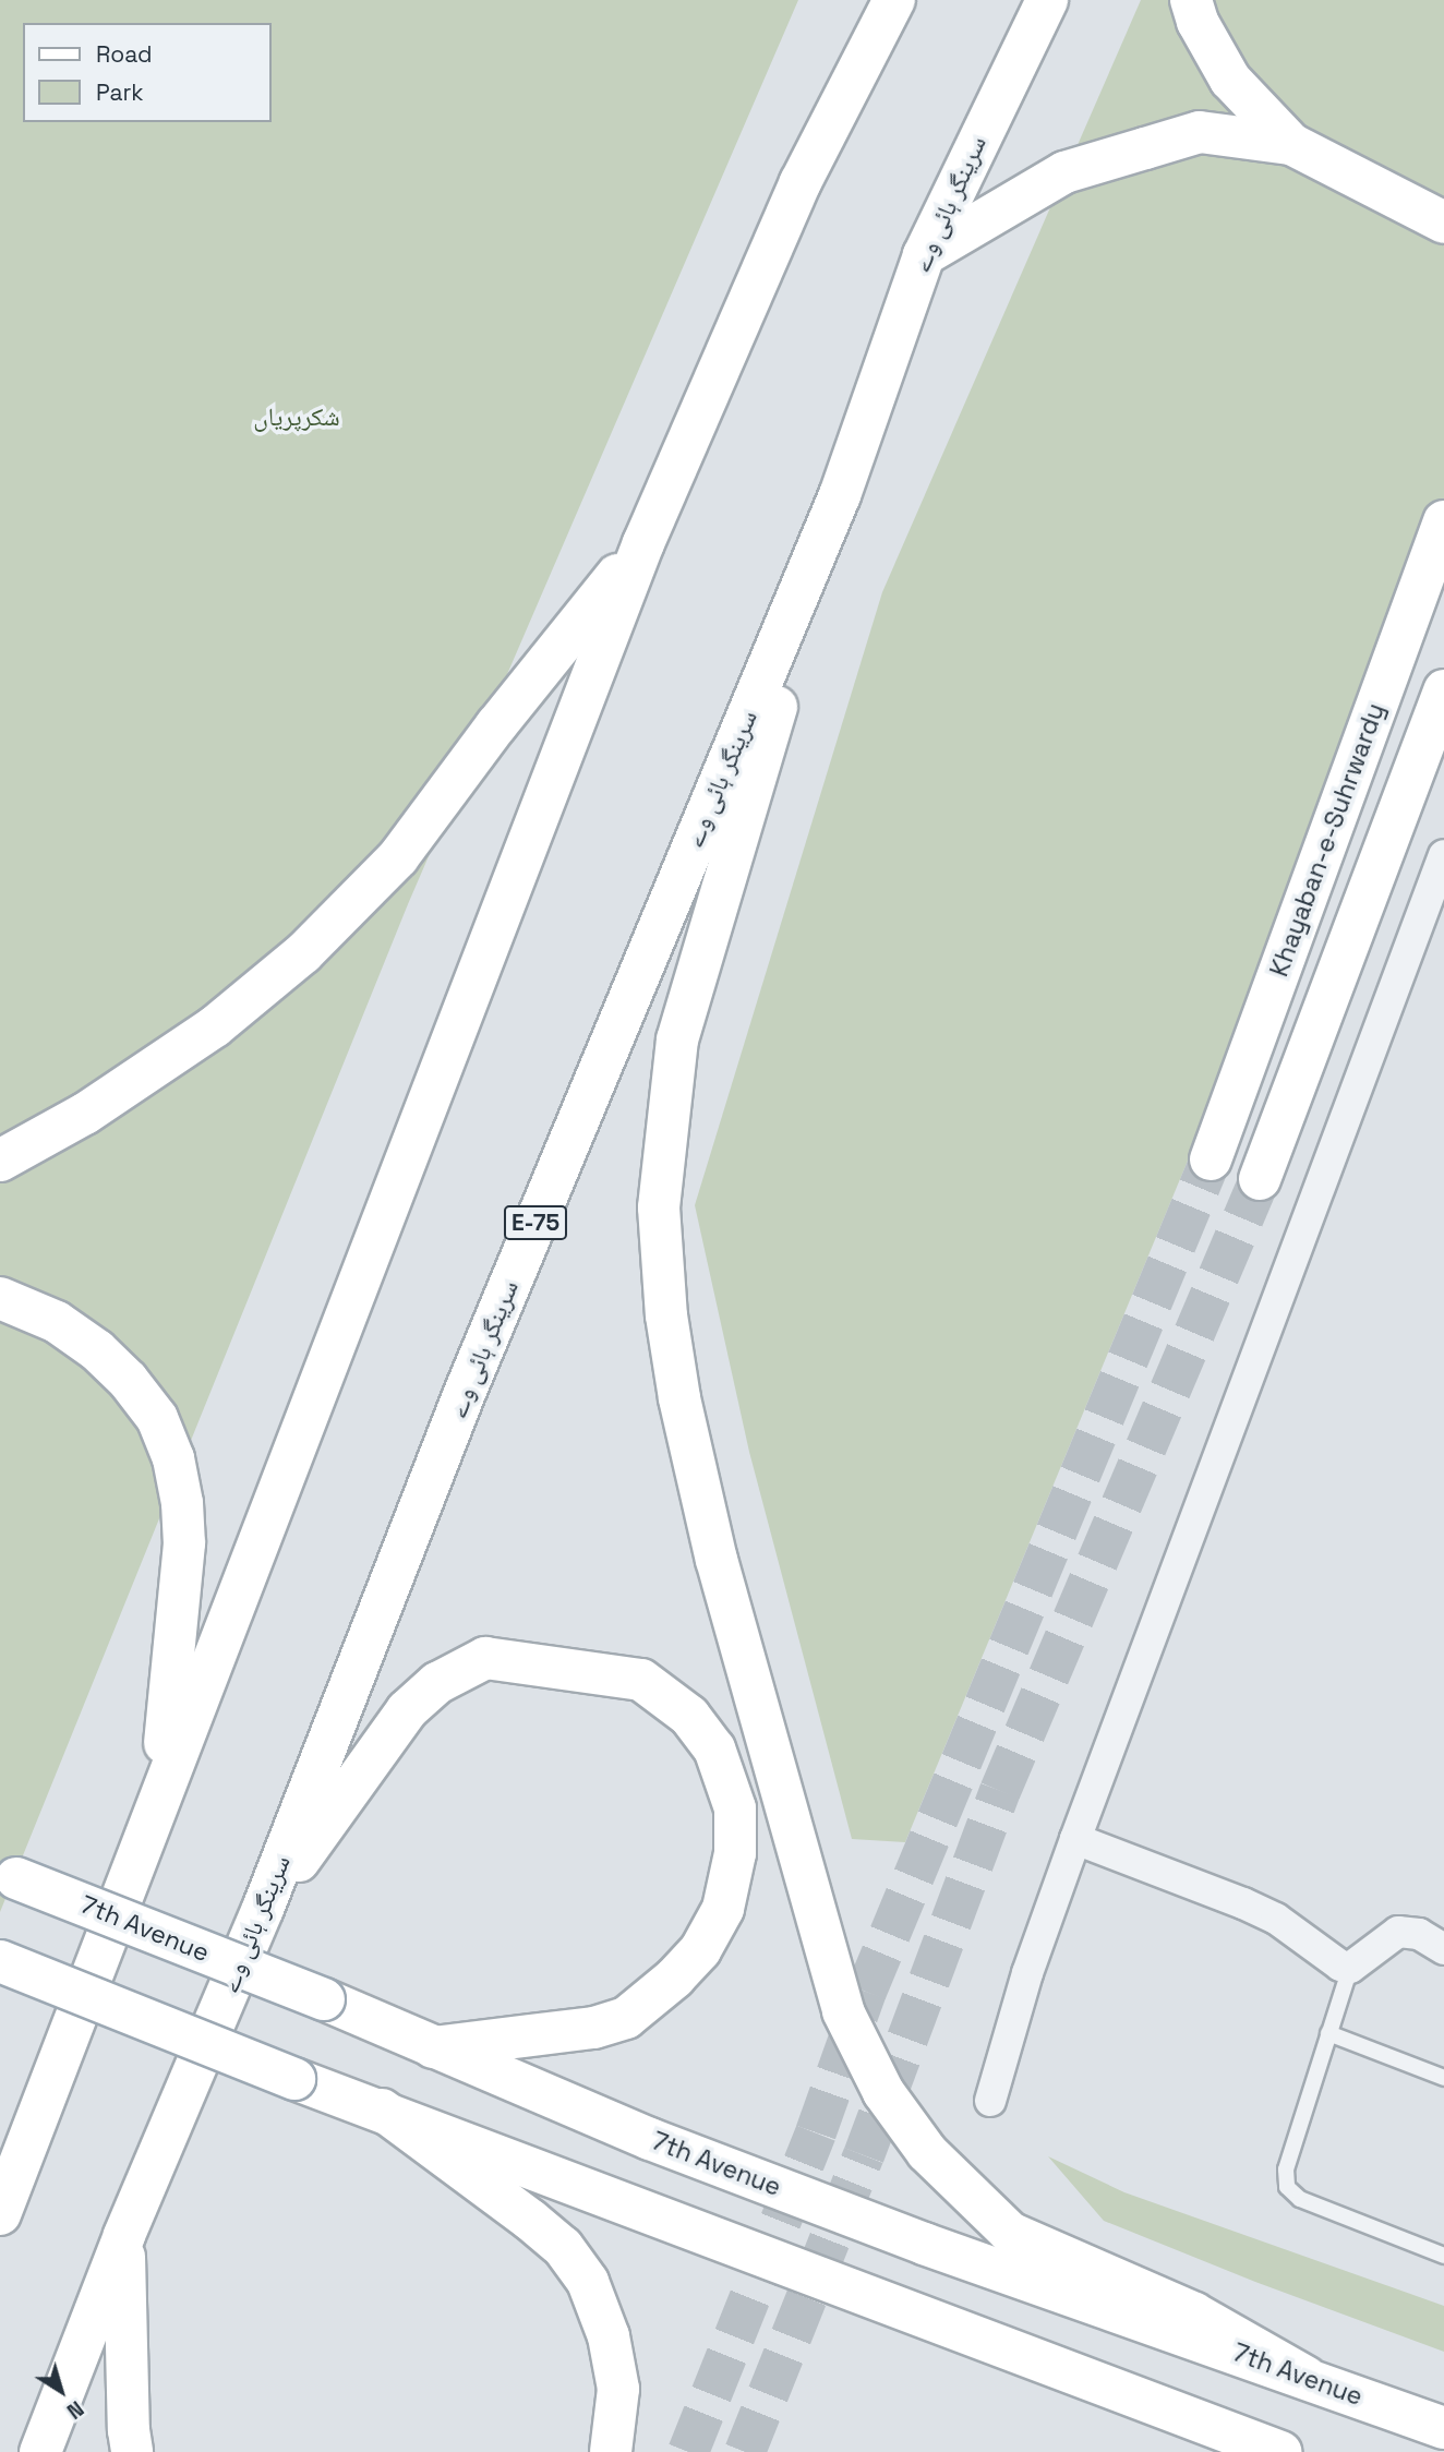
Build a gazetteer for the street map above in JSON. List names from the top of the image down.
{
  "streets": {
    "main road": [
      "سرینگر ہائی وے",
      "Khayaban-e-Suhrwardy",
      "E-75",
      "7th Avenue"
    ]
  },
  "parks": ["شکرپریاں"],
  "legend": ["Road", "Park"],
  "north": "bottom right"
}
